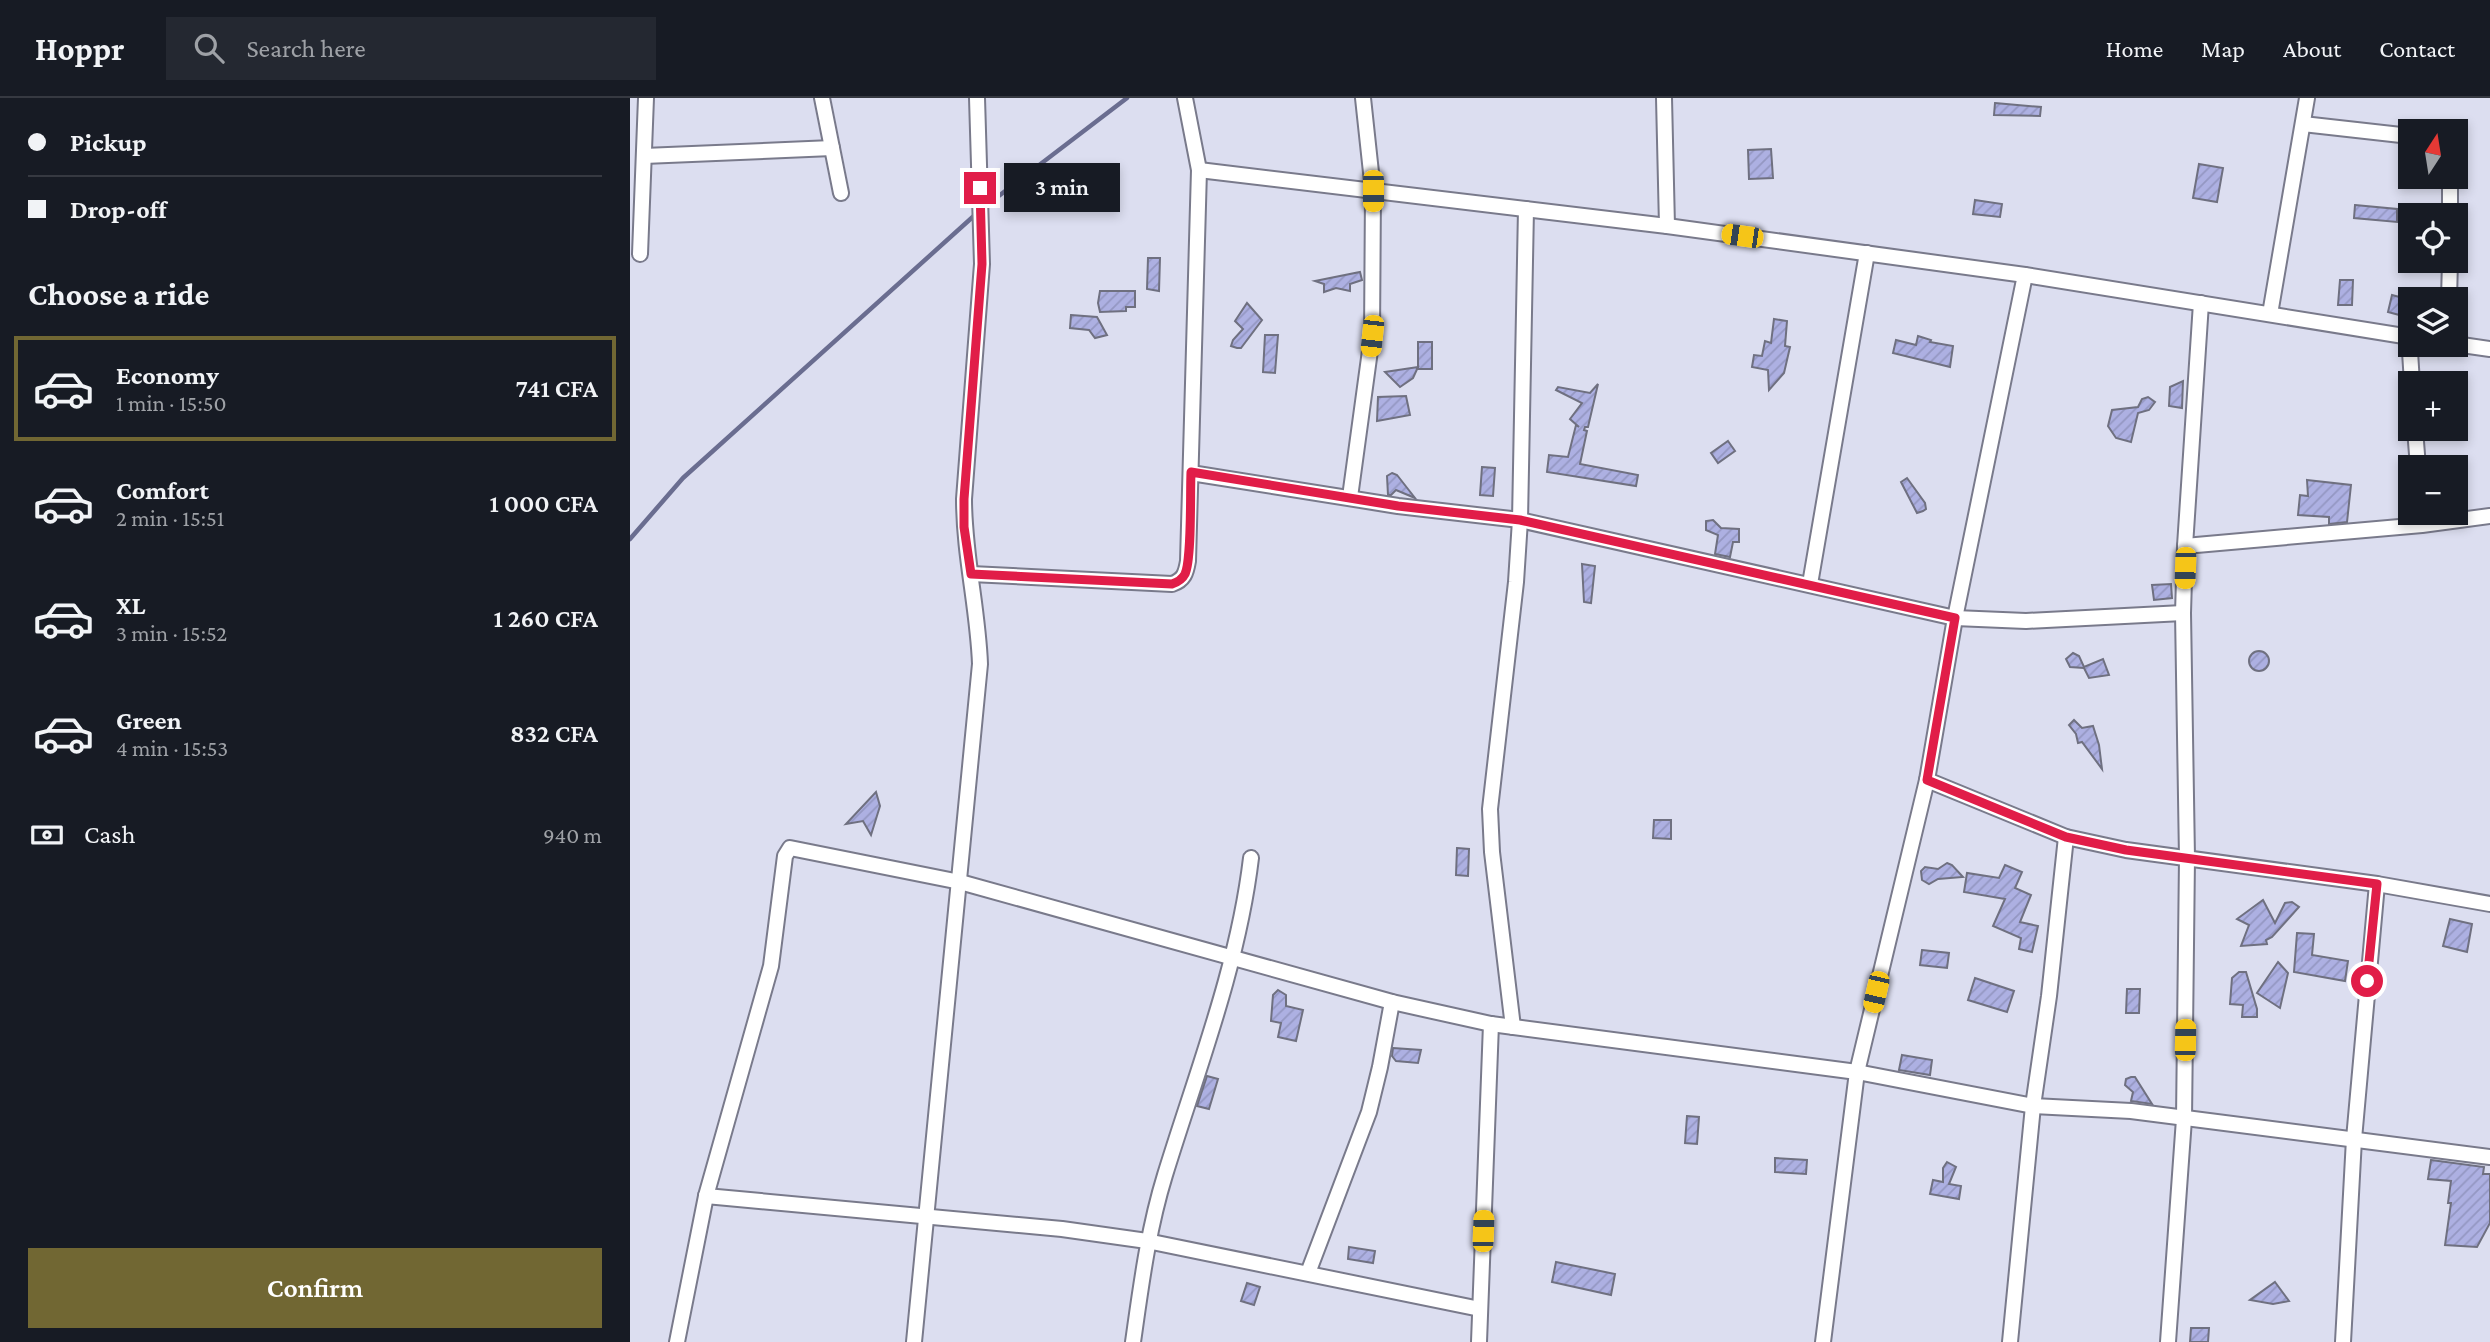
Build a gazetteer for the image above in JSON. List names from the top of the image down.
{
  "north": "top",
  "page": {
    "header": "Hoppr",
    "search": "Search here",
    "nav": [
      "Home",
      "Map",
      "About",
      "Contact"
    ],
    "banner": ["Pickup", "Drop-off"],
    "map_buttons": ["+", "−"],
    "bubble": "3 min",
    "heading": "Choose a ride",
    "list": [
      {
        "name": "Economy",
        "note": "1 min · 15:50",
        "value": "741 CFA"
      },
      {
        "name": "Comfort",
        "note": "2 min · 15:51",
        "value": "1 000 CFA"
      },
      {
        "name": "XL",
        "note": "3 min · 15:52",
        "value": "1 260 CFA"
      },
      {
        "name": "Green",
        "note": "4 min · 15:53",
        "value": "832 CFA"
      }
    ],
    "pay": ["Cash", "940 m"],
    "buttons": "Confirm"
  }
}
